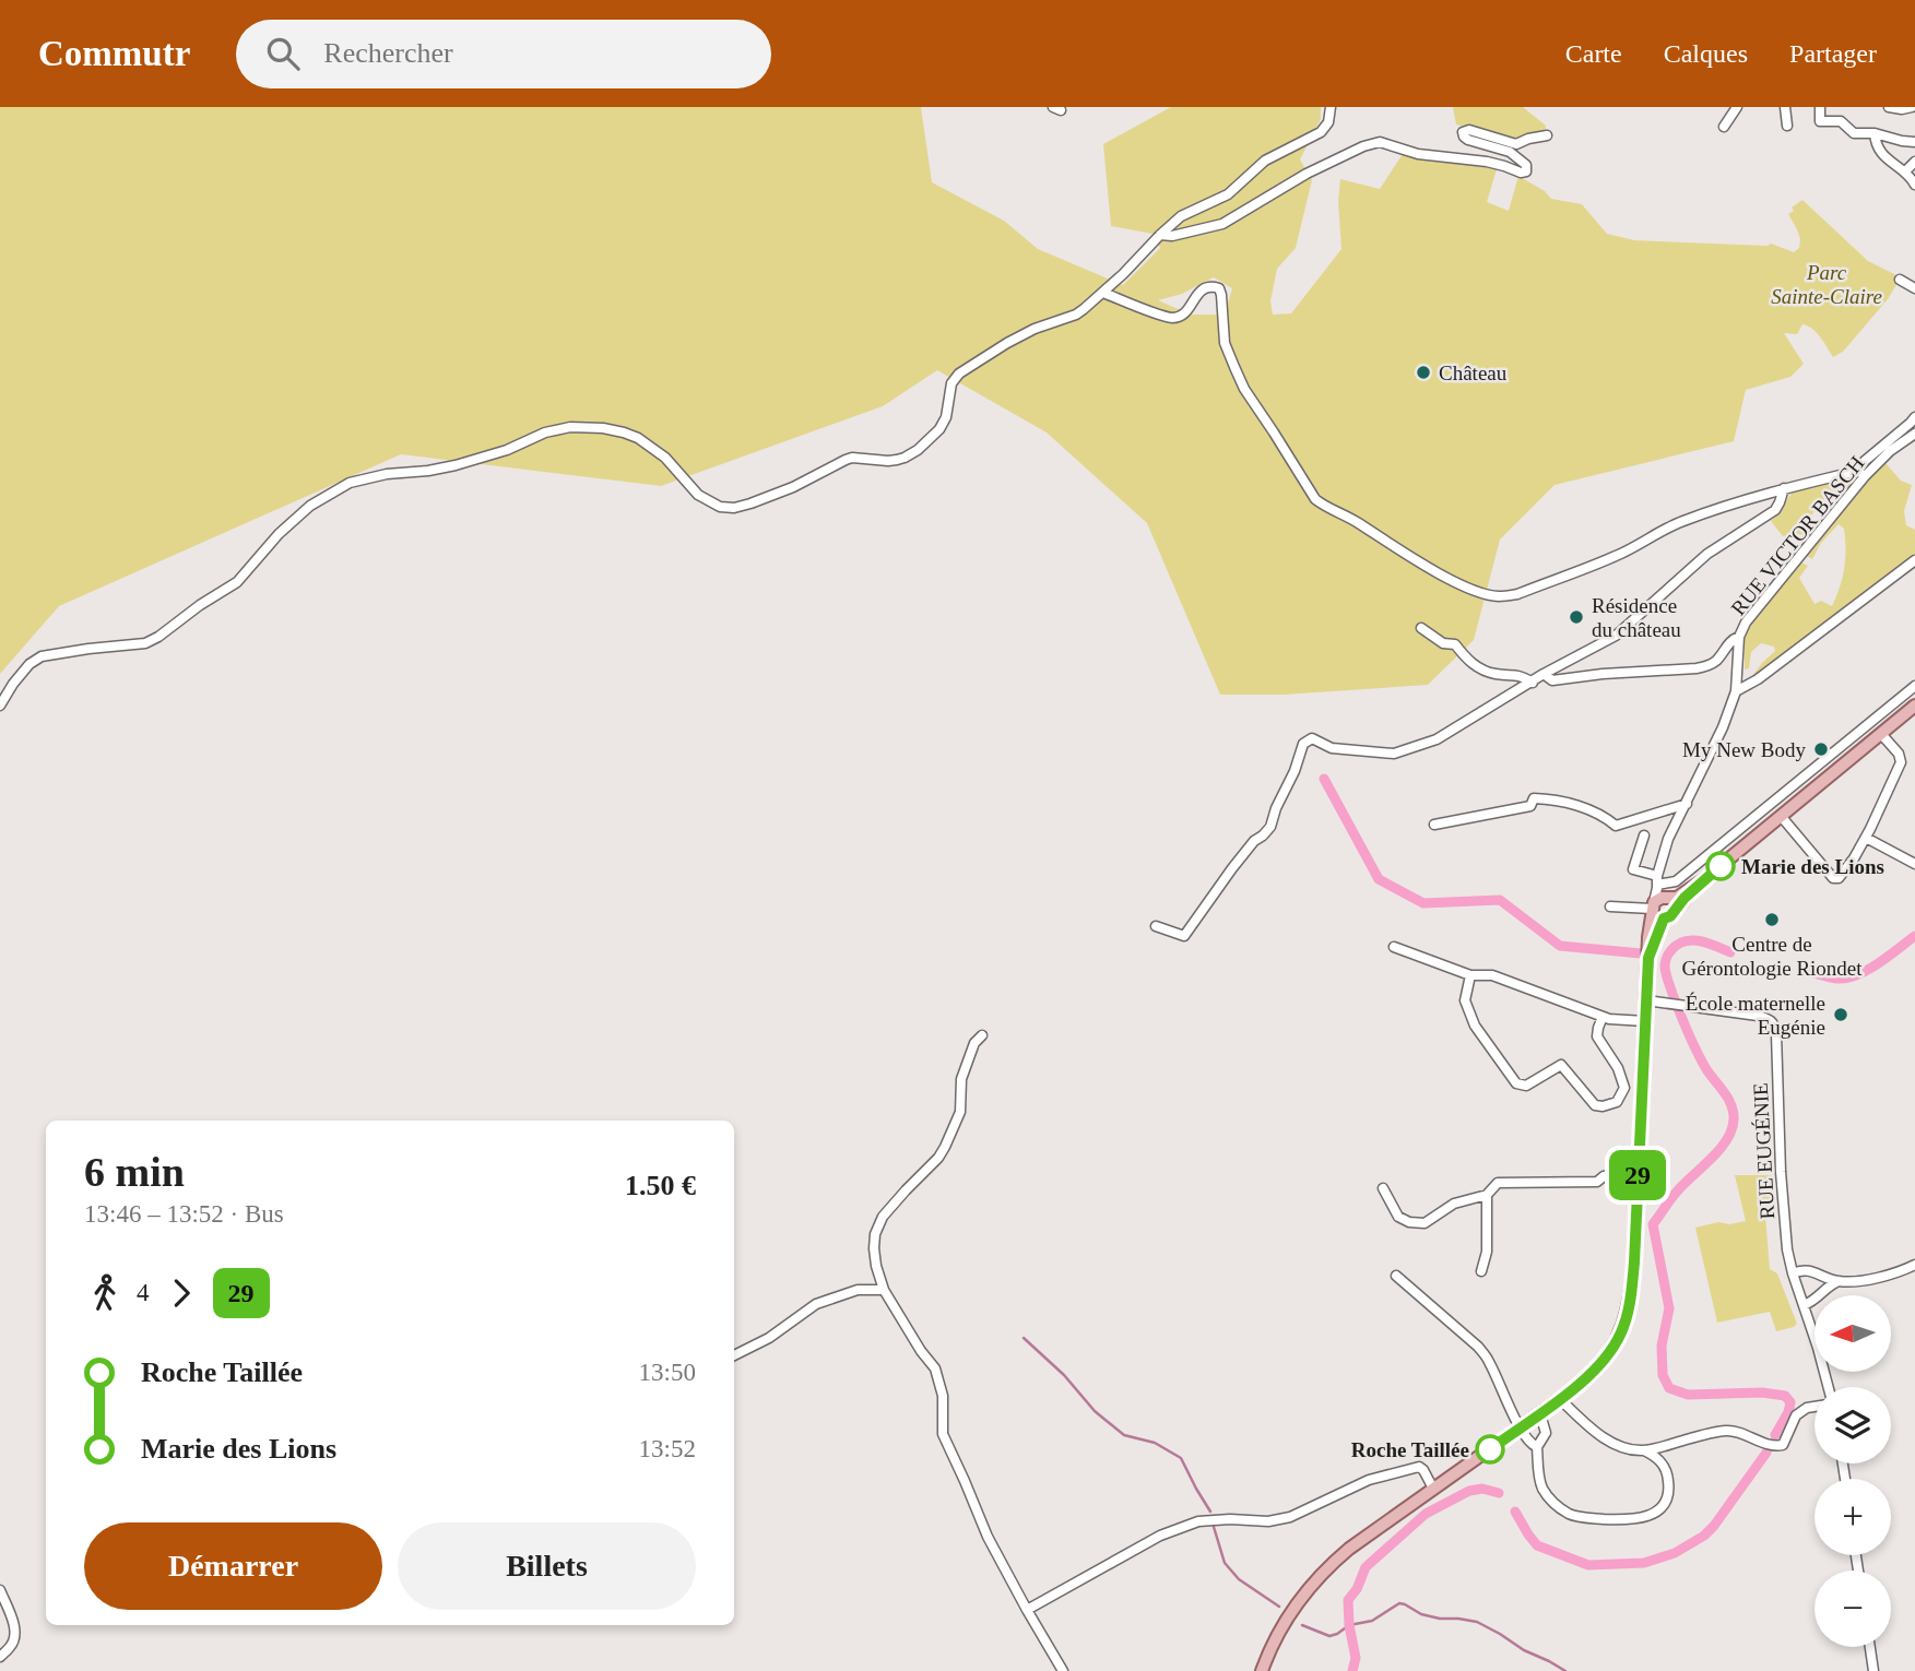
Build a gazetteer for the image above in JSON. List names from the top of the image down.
{
  "streets": {
    "street": ["RUE VICTOR BASCH", "RUE EUGÉNIE"]
  },
  "parks": ["Parc Sainte-Claire"],
  "places": [
    "Château",
    "Résidence du château",
    "My New Body",
    "Marie des Lions",
    "Centre de Gérontologie Riondet",
    "École maternelle Eugénie",
    "Roche Taillée"
  ],
  "lines": ["bus line 29"],
  "north": "left",
  "page": {
    "header": "Commutr",
    "search": "Rechercher",
    "nav": ["Carte", "Calques", "Partager"],
    "on_map": "29",
    "heading": ["6 min", "13:46 – 13:52 · Bus", "1.50 €"],
    "legs": ["4", "29"],
    "map_buttons": ["+", "−"],
    "list": [
      {
        "name": "Roche Taillée",
        "value": "13:50"
      },
      {
        "name": "Marie des Lions",
        "value": "13:52"
      }
    ],
    "buttons": ["Démarrer", "Billets"]
  }
}
